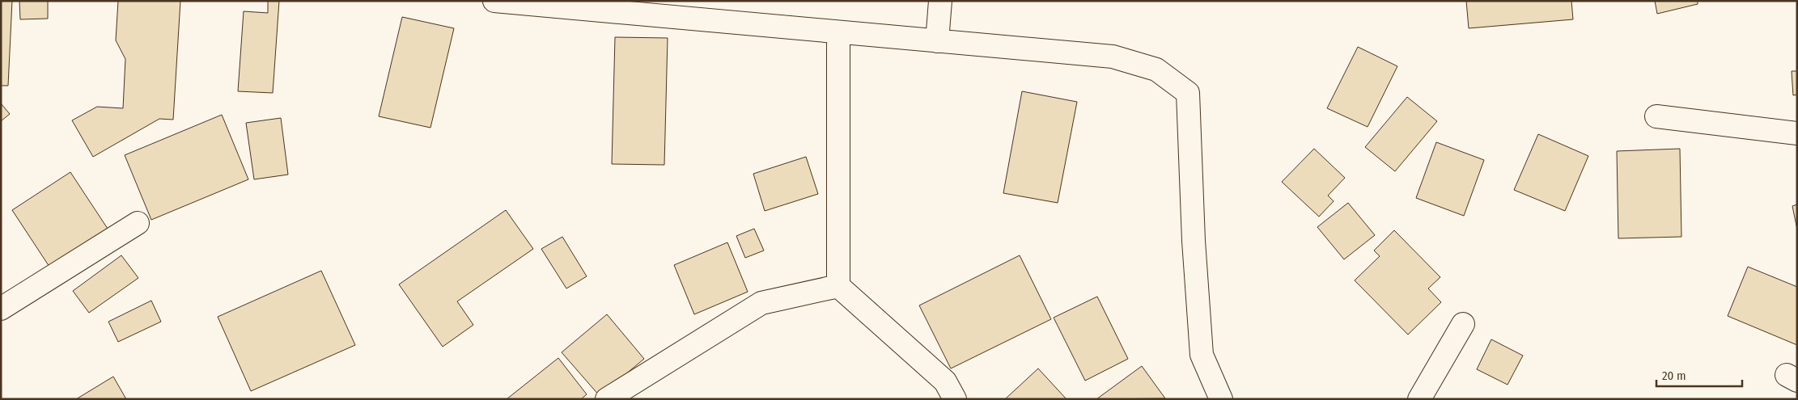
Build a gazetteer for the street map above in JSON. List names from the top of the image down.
{
  "scale_bar": "20 m"
}
